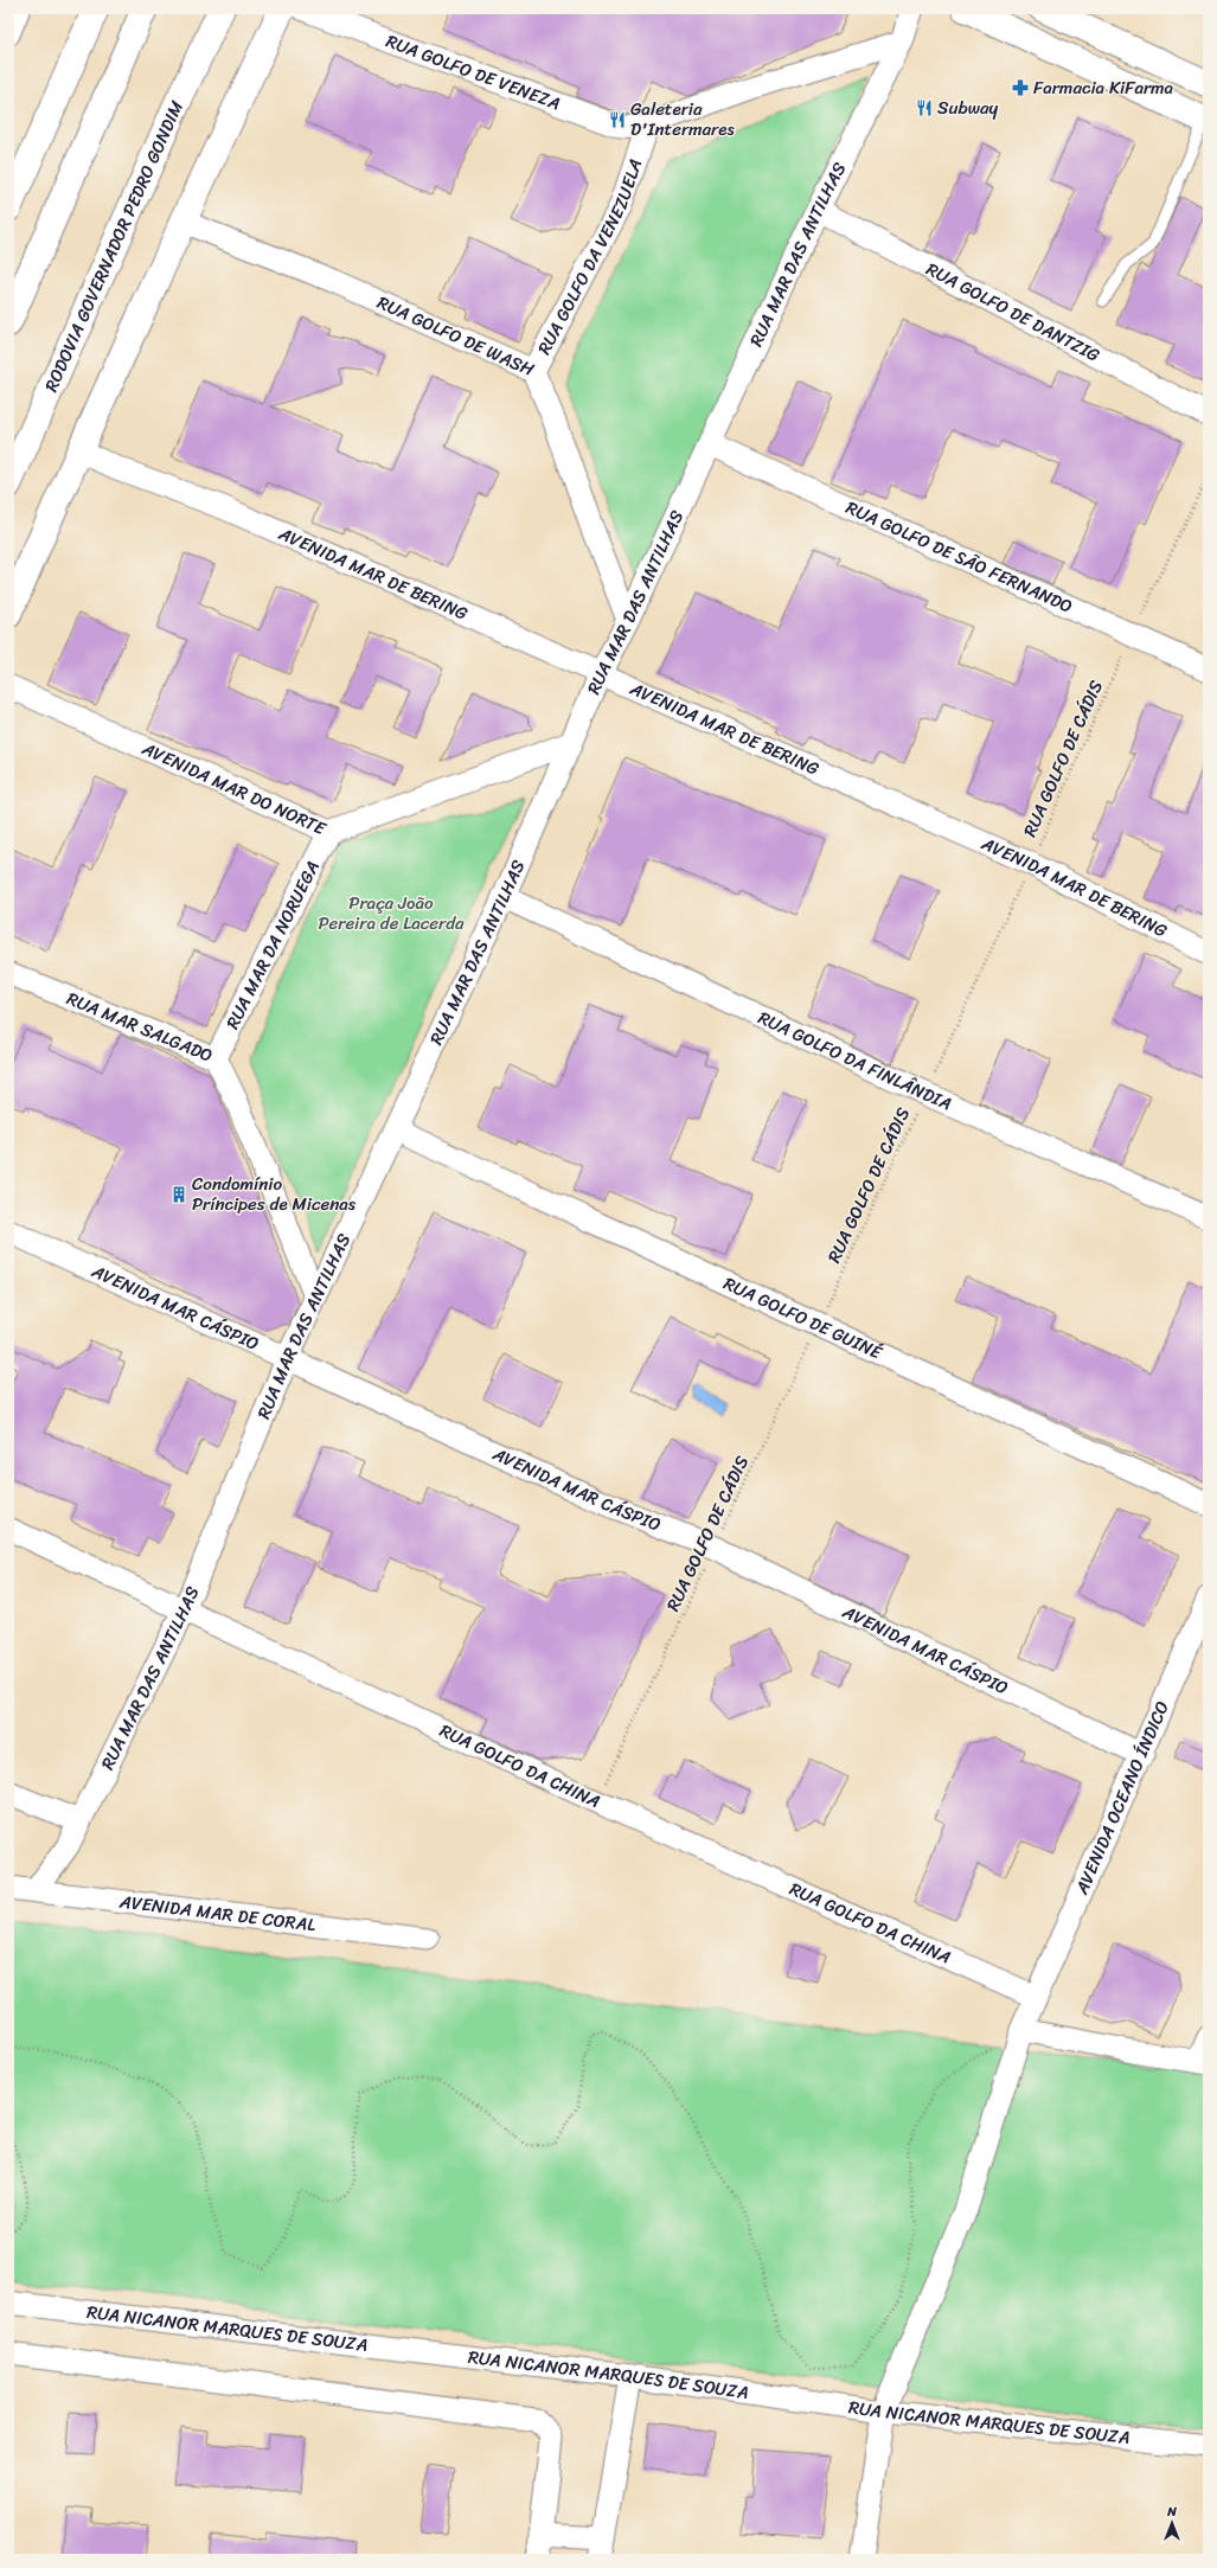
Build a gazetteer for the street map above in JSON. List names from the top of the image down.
{
  "streets": {
    "main road": ["RODOVIA GOVERNADOR PEDRO GONDIM"],
    "street": [
      "RUA GOLFO DE VENEZA",
      "RUA MAR DAS ANTILHAS",
      "RUA GOLFO DA VENEZUELA",
      "RUA GOLFO DE DANTZIG",
      "RUA GOLFO DE WASH",
      "RUA GOLFO DE SÃO FERNANDO",
      "AVENIDA MAR DE BERING",
      "AVENIDA MAR DO NORTE",
      "RUA MAR DA NORUEGA",
      "RUA MAR SALGADO",
      "RUA GOLFO DA FINLÂNDIA",
      "AVENIDA MAR CÁSPIO",
      "RUA GOLFO DE GUINÉ",
      "RUA GOLFO DA CHINA",
      "AVENIDA OCEANO ÍNDICO",
      "AVENIDA MAR DE CORAL",
      "RUA NICANOR MARQUES DE SOUZA"
    ],
    "path": ["RUA GOLFO DE CÁDIS"]
  },
  "crossings": [
    ["RUA GOLFO DE VENEZA", "RUA GOLFO DA VENEZUELA"],
    ["RUA MAR DAS ANTILHAS", "RUA GOLFO DE DANTZIG"],
    ["RUA MAR DAS ANTILHAS", "RUA GOLFO DE WASH"],
    ["RUA MAR DAS ANTILHAS", "RUA GOLFO DE SÃO FERNANDO"],
    ["RUA MAR DAS ANTILHAS", "AVENIDA MAR DE BERING"],
    ["RUA MAR DAS ANTILHAS", "AVENIDA MAR DO NORTE"],
    ["RUA MAR DAS ANTILHAS", "RUA MAR SALGADO"],
    ["RUA MAR DAS ANTILHAS", "RUA GOLFO DA FINLÂNDIA"],
    ["RUA MAR DAS ANTILHAS", "AVENIDA MAR CÁSPIO"],
    ["RUA MAR DAS ANTILHAS", "RUA GOLFO DE GUINÉ"],
    ["RUA MAR DAS ANTILHAS", "RUA GOLFO DA CHINA"],
    ["RUA MAR DAS ANTILHAS", "AVENIDA MAR DE CORAL"],
    ["RUA GOLFO DA VENEZUELA", "RUA GOLFO DE WASH"],
    ["RUA GOLFO DE SÃO FERNANDO", "RUA GOLFO DE CÁDIS"],
    ["AVENIDA MAR DE BERING", "RUA GOLFO DE CÁDIS"],
    ["RUA GOLFO DE CÁDIS", "RUA GOLFO DA FINLÂNDIA"],
    ["RUA GOLFO DE CÁDIS", "AVENIDA MAR CÁSPIO"],
    ["RUA GOLFO DE CÁDIS", "RUA GOLFO DE GUINÉ"],
    ["RUA GOLFO DE CÁDIS", "RUA GOLFO DA CHINA"],
    ["AVENIDA MAR DO NORTE", "RUA MAR DA NORUEGA"],
    ["RUA MAR DA NORUEGA", "RUA MAR SALGADO"],
    ["AVENIDA MAR CÁSPIO", "AVENIDA OCEANO ÍNDICO"],
    ["RUA GOLFO DA CHINA", "AVENIDA OCEANO ÍNDICO"],
    ["AVENIDA OCEANO ÍNDICO", "RUA NICANOR MARQUES DE SOUZA"]
  ],
  "parks": ["Praça João Pereira de Lacerda"],
  "places": {
    "pharmacy": ["Farmacia KiFarma"],
    "restaurant": ["Subway", "Galeteria D'Intermares"],
    "building": ["Condomínio Príncipes de Micenas"]
  },
  "north": "top"
}
